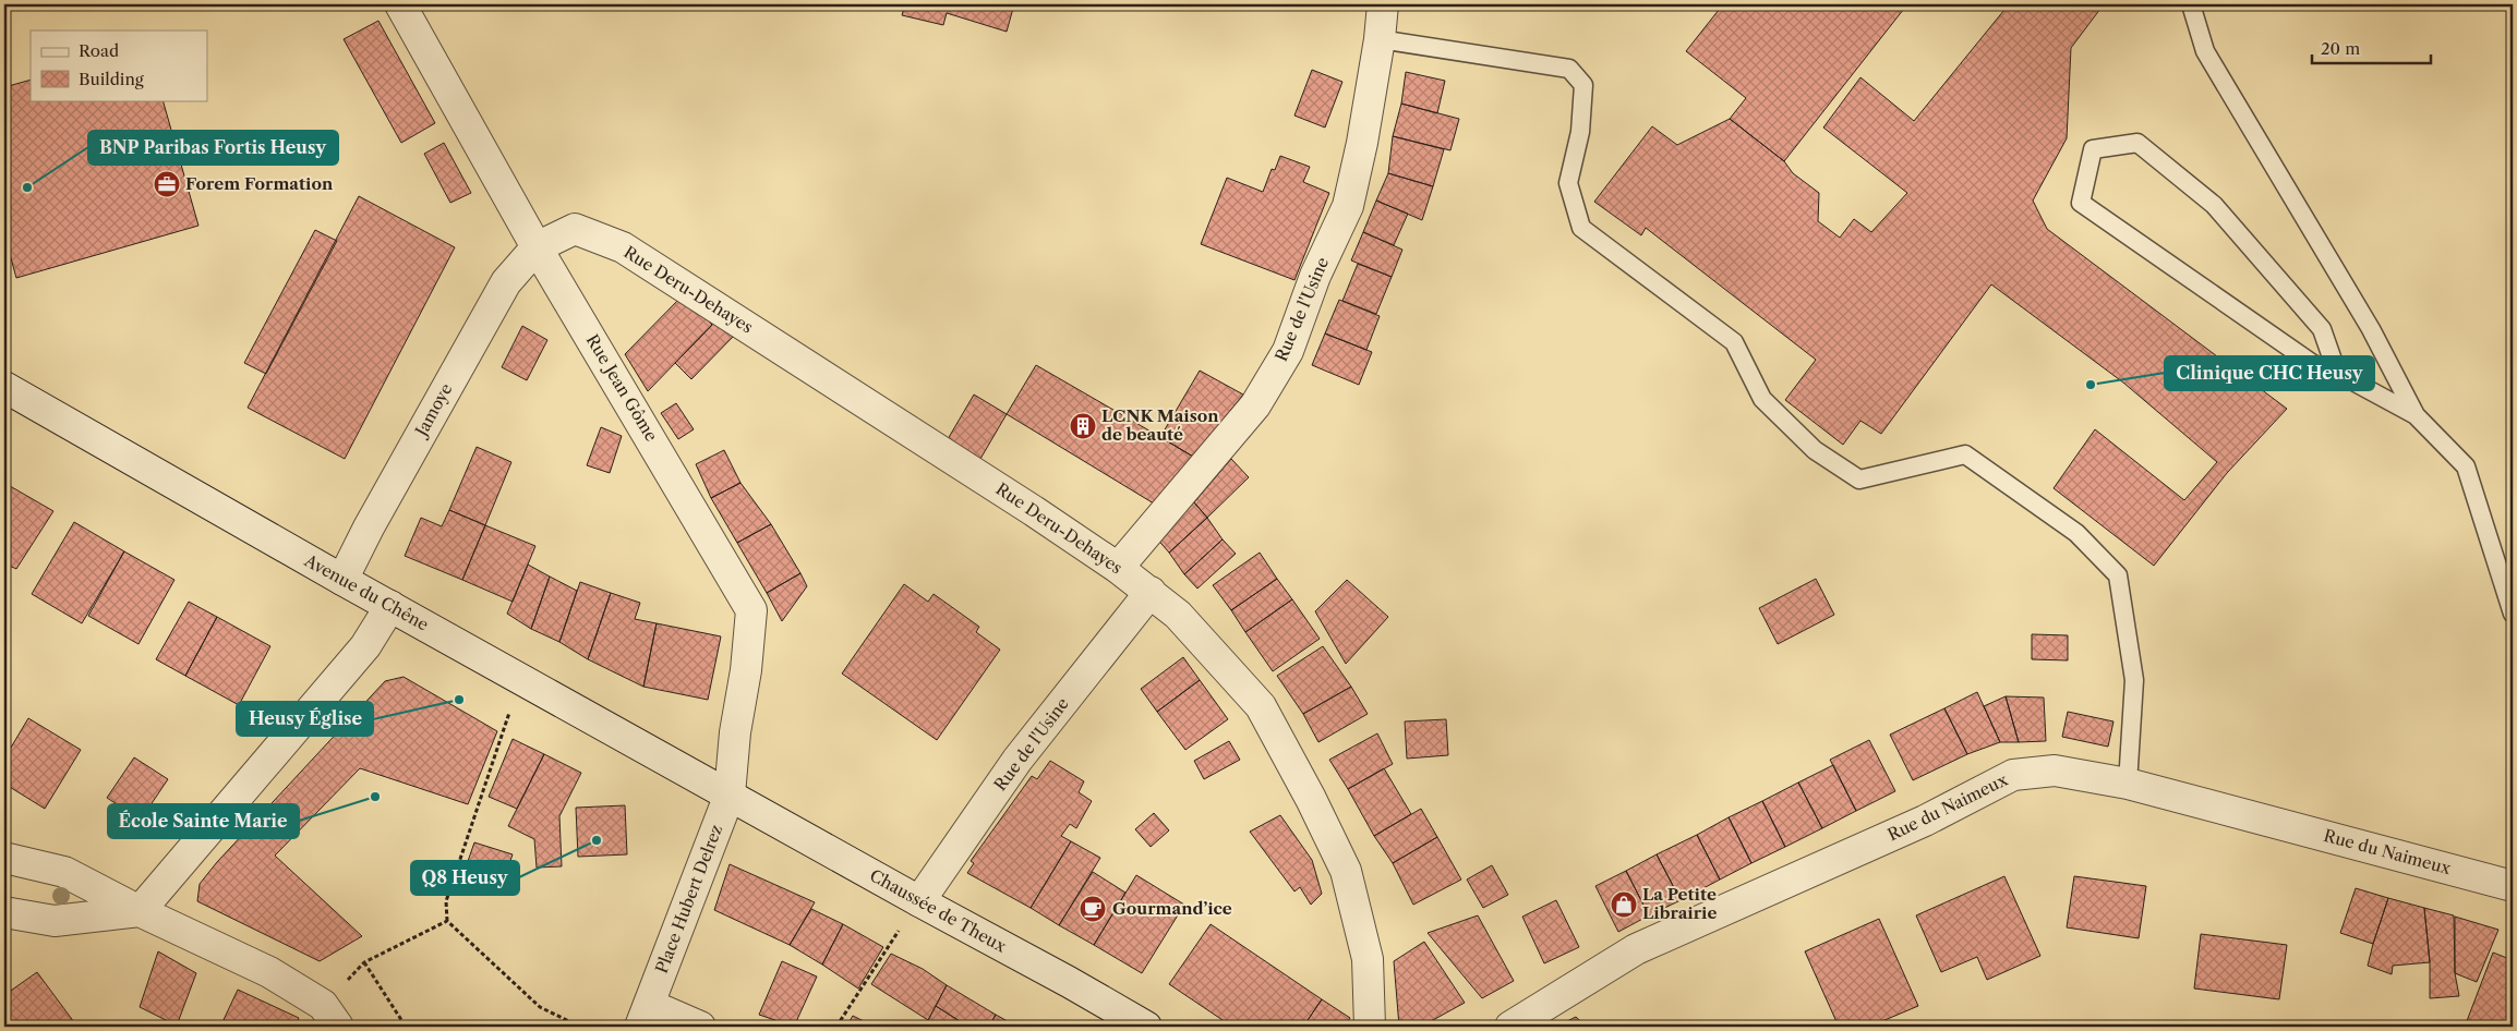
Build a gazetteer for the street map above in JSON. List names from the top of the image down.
{
  "streets": {
    "street": [
      "Rue Deru-Dehayes",
      "Rue de l'Usine",
      "Rue Jean Gôme",
      "Jamoye",
      "Avenue du Chêne",
      "Rue du Naimeux",
      "Place Hubert Delrez",
      "Chaussée de Theux"
    ]
  },
  "crossings": [
    ["Rue Deru-Dehayes", "Rue de l'Usine"],
    ["Rue Deru-Dehayes", "Rue Jean Gôme"],
    ["Rue Deru-Dehayes", "Jamoye"],
    ["Rue de l'Usine", "Chaussée de Theux"],
    ["Rue Jean Gôme", "Jamoye"],
    ["Rue Jean Gôme", "Avenue du Chêne"],
    ["Rue Jean Gôme", "Place Hubert Delrez"],
    ["Rue Jean Gôme", "Chaussée de Theux"],
    ["Jamoye", "Avenue du Chêne"],
    ["Avenue du Chêne", "Place Hubert Delrez"],
    ["Avenue du Chêne", "Chaussée de Theux"],
    ["Place Hubert Delrez", "Chaussée de Theux"]
  ],
  "places": {
    "office": ["Forem Formation"],
    "other": [
      "BNP Paribas Fortis Heusy",
      "Clinique CHC Heusy",
      "Heusy Église",
      "École Sainte Marie",
      "Q8 Heusy"
    ],
    "building": ["LCNK Maison de beauté"],
    "shop": ["La Petite Librairie"],
    "cafe": ["Gourmand’ice"]
  },
  "legend": ["Road", "Building"],
  "scale_bar": "20 m"
}
